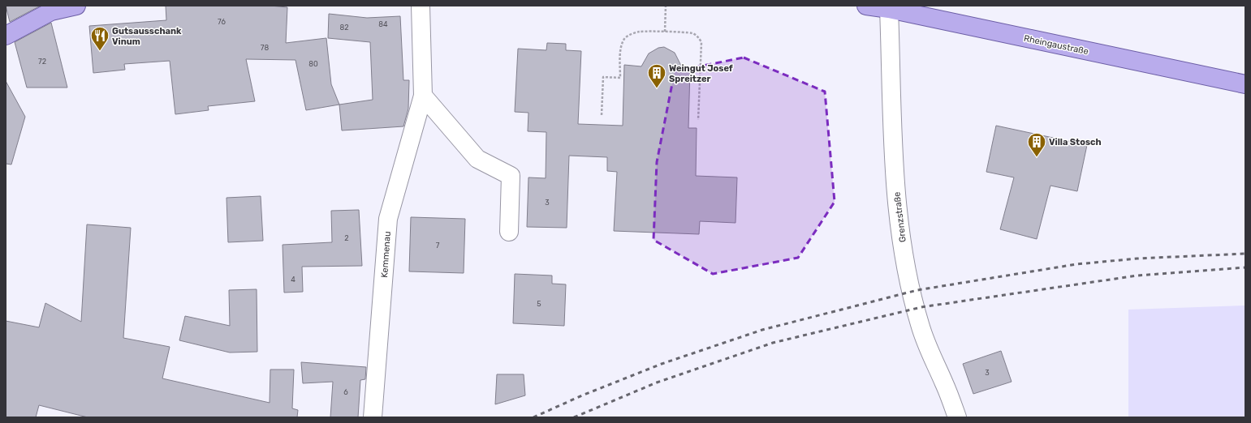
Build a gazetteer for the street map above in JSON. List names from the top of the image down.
{
  "streets": {
    "main road": ["Rheingaustraße"],
    "street": ["Grenzstraße", "Kemmenau"]
  },
  "crossings": [
    ["Rheingaustraße", "Grenzstraße"]
  ],
  "places": {
    "restaurant": ["Gutsausschank Vinum"],
    "building": ["Weingut Josef Spreitzer", "Villa Stosch"]
  },
  "house_numbers": [
    "76",
    "84",
    "82",
    "78",
    "72",
    "80",
    "3",
    "2",
    "7",
    "4",
    "5",
    "3",
    "6"
  ]
}
